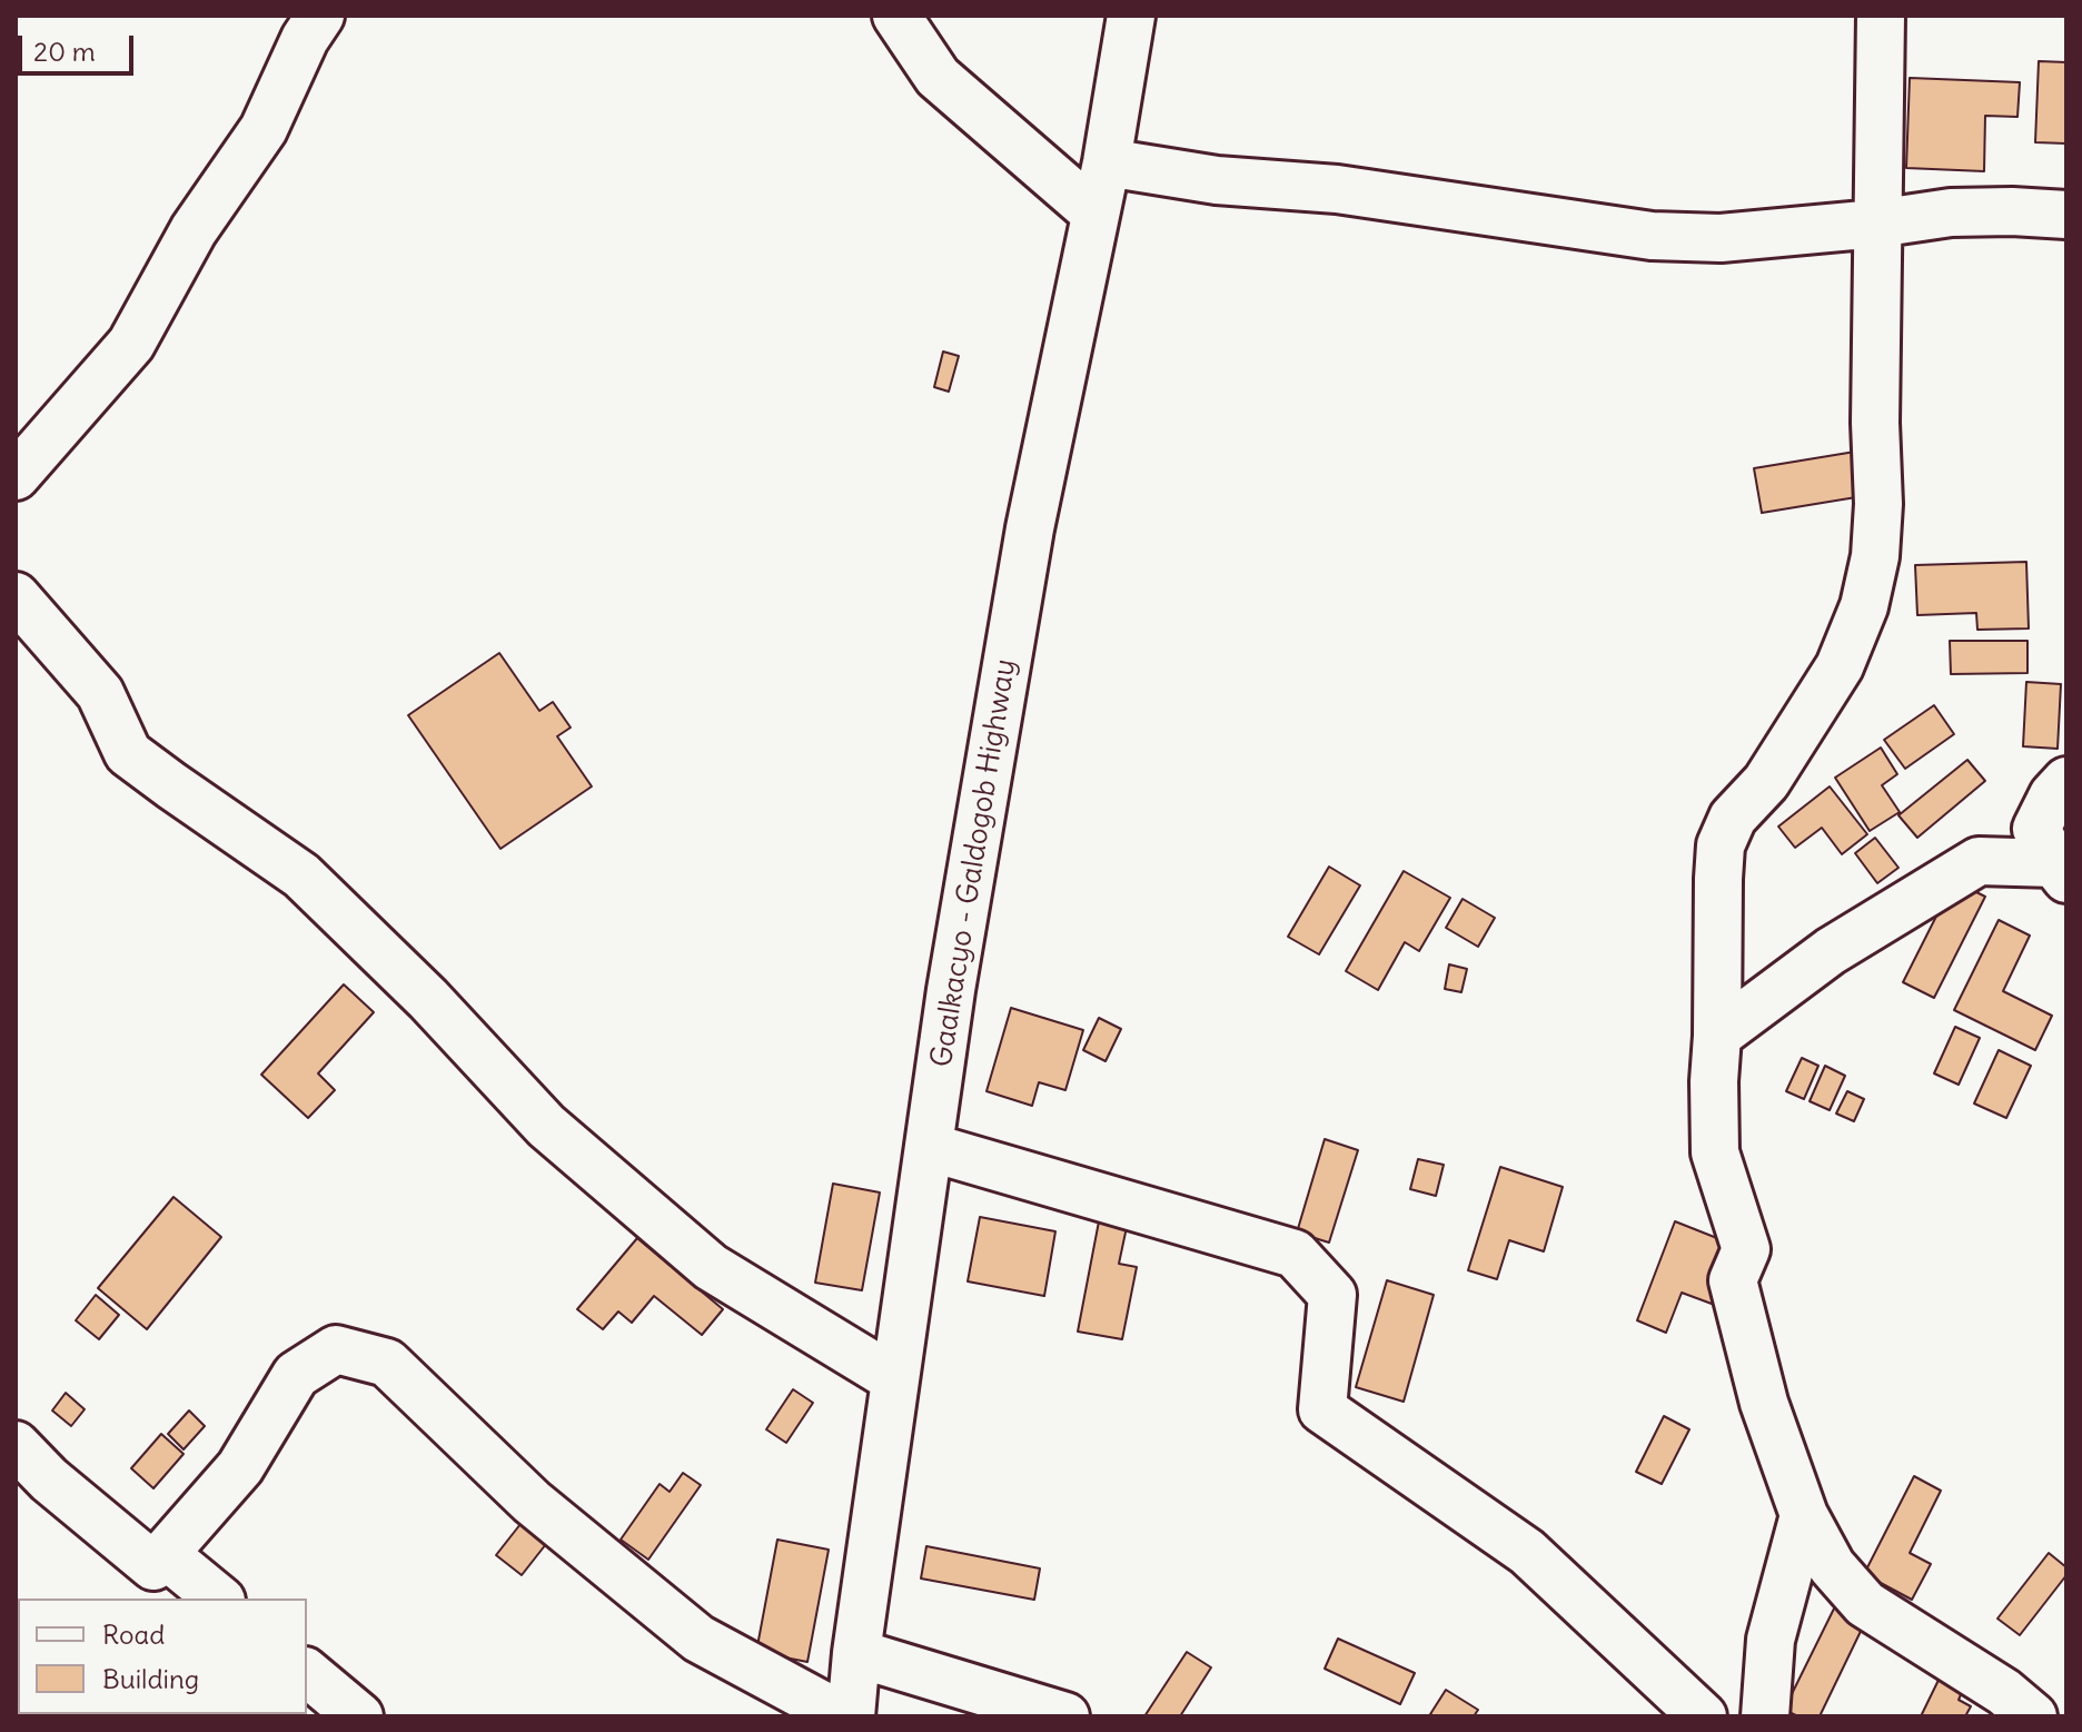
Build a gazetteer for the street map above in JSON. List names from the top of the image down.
{
  "streets": {
    "street": ["Gaalkacyo - Galdogob Highway"]
  },
  "legend": ["Road", "Building"],
  "scale_bar": "20 m"
}
